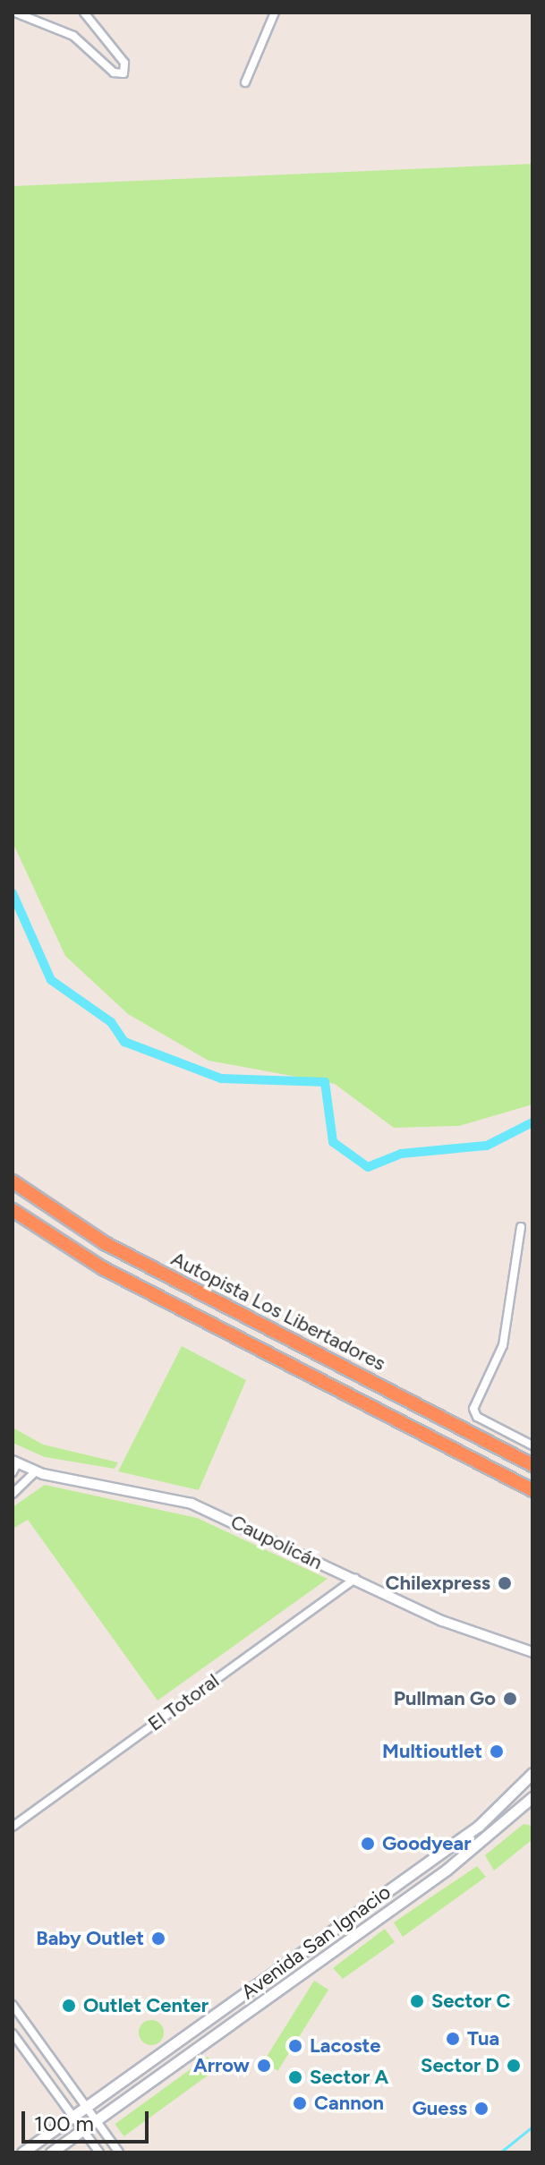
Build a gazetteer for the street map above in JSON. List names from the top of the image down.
{
  "streets": {
    "highway": ["Autopista Los Libertadores"],
    "main road": ["Avenida San Ignacio"],
    "street": ["Caupolicán", "El Totoral"]
  },
  "crossings": [
    ["Caupolicán", "El Totoral"]
  ],
  "places": [
    "Chilexpress",
    "Pullman Go",
    "Multioutlet",
    "Goodyear",
    "Baby Outlet",
    "Sector C",
    "Outlet Center",
    "Tua",
    "Lacoste",
    "Arrow",
    "Sector D",
    "Sector A",
    "Cannon",
    "Guess"
  ],
  "scale_bar": "100 m"
}
